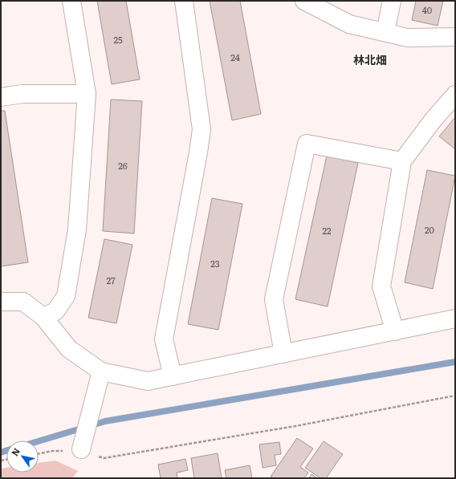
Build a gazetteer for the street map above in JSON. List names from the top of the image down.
{
  "districts": ["林北畑"],
  "house_numbers": [
    "40",
    "25",
    "24",
    "26",
    "20",
    "22",
    "23",
    "27"
  ],
  "north": "top left"
}
